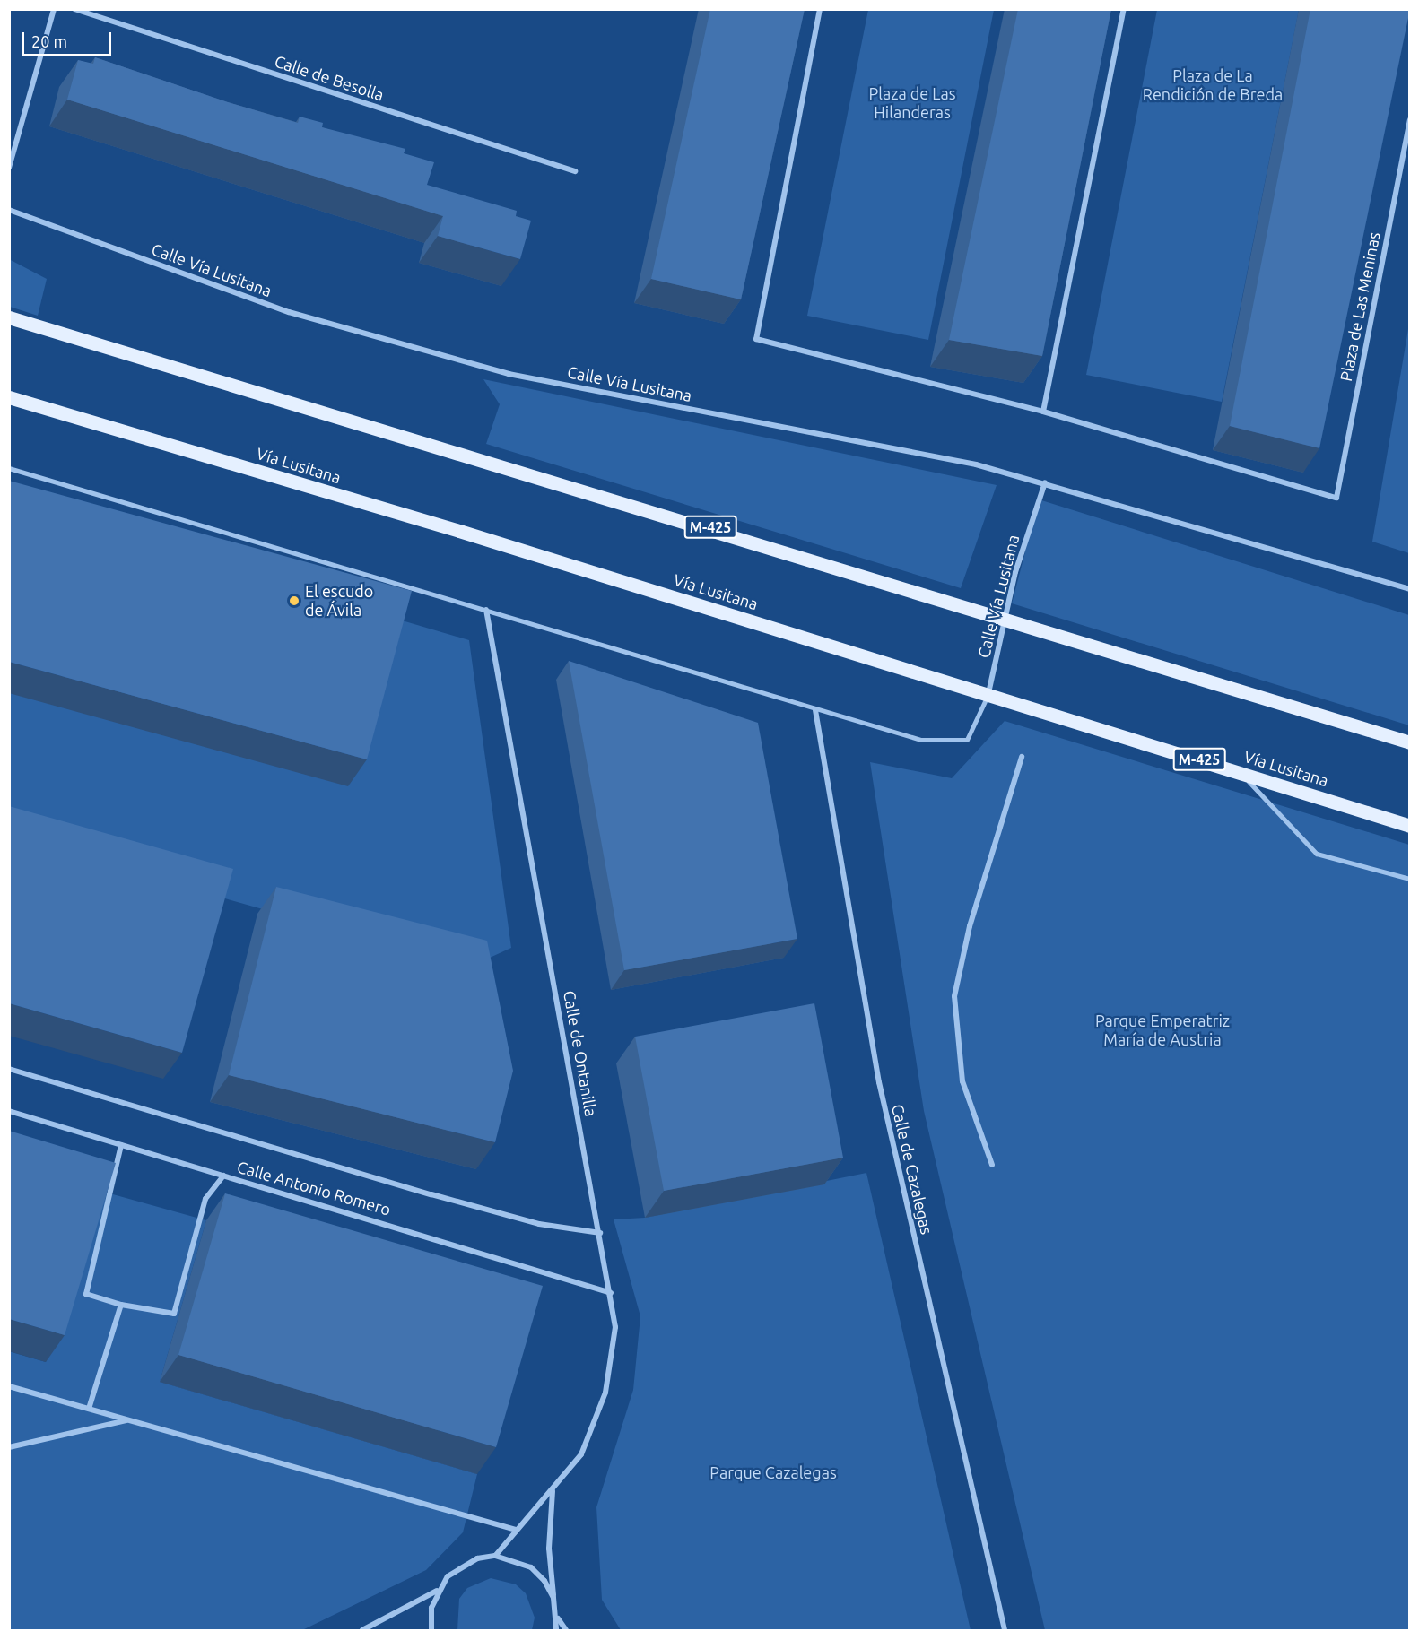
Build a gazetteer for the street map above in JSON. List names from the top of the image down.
{
  "streets": {
    "main road": ["Vía Lusitana", "M-425"],
    "street": [
      "Calle de Besolla",
      "Calle Vía Lusitana",
      "Plaza de Las Meninas",
      "Calle de Ontanilla",
      "Calle de Cazalegas",
      "Calle Antonio Romero"
    ]
  },
  "crossings": [
    ["Calle Vía Lusitana", "Vía Lusitana"],
    ["Calle Vía Lusitana", "M-425"],
    ["Calle de Ontanilla", "Calle Antonio Romero"]
  ],
  "parks": [
    "Plaza de La Rendición de Breda",
    "Plaza de Las Hilanderas",
    "Parque Emperatriz María de Austria",
    "Parque Cazalegas"
  ],
  "places": ["El escudo de Ávila"],
  "scale_bar": "20 m"
}
